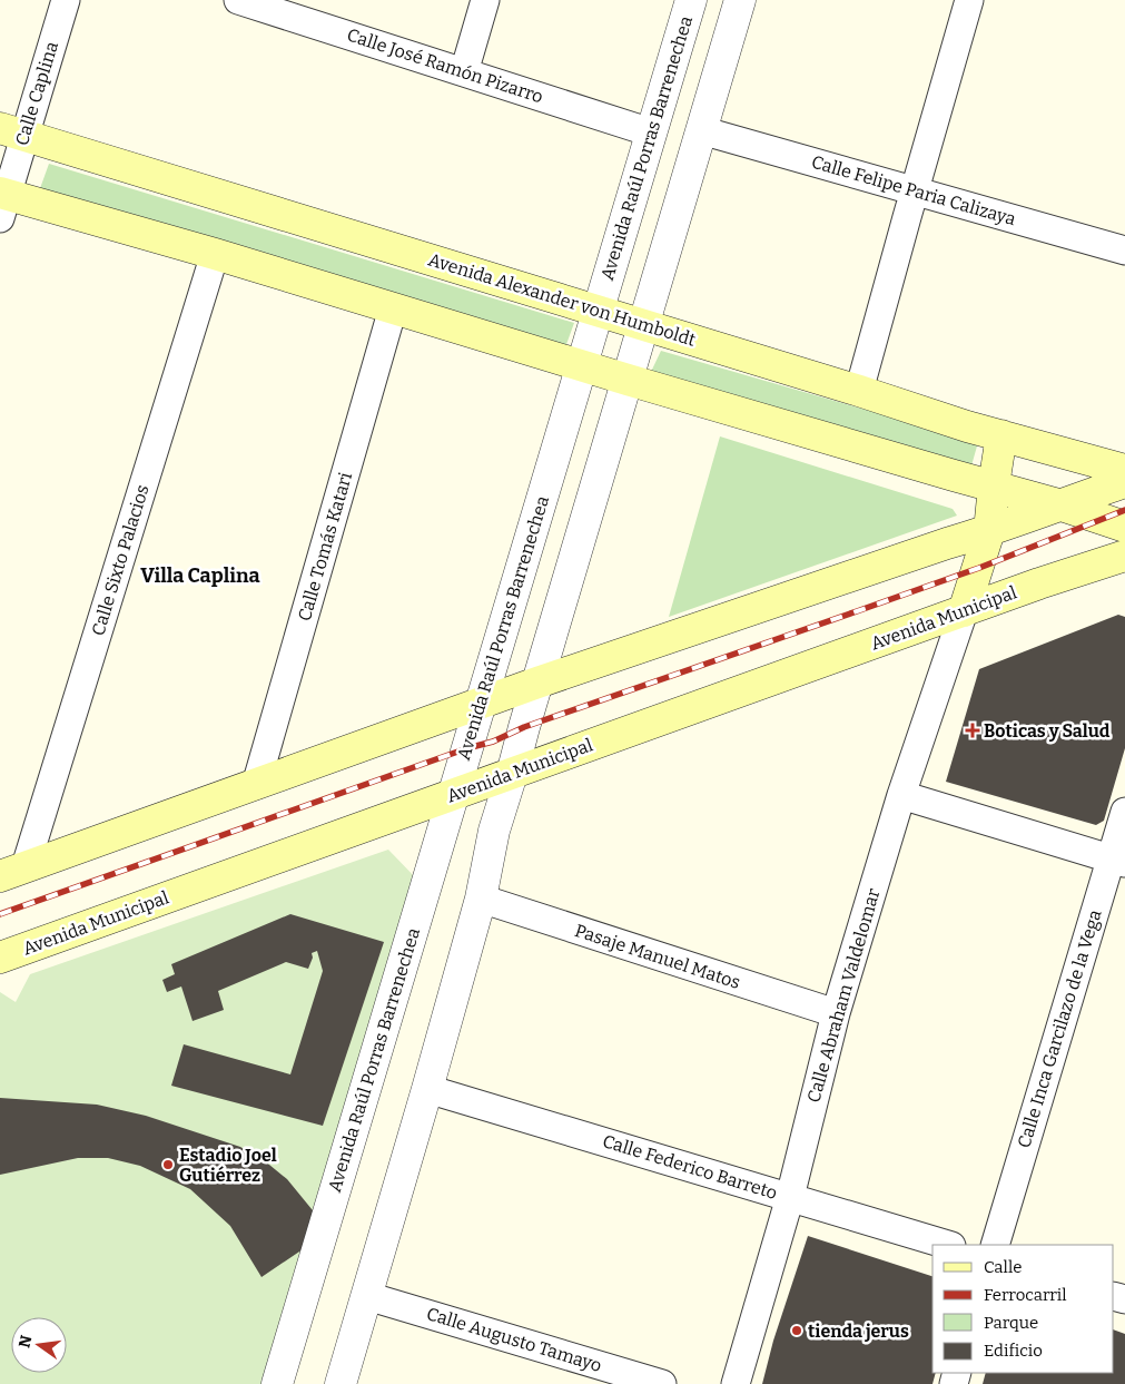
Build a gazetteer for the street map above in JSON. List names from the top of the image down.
{
  "streets": {
    "main road": ["Avenida Alexander von Humboldt", "Avenida Municipal"],
    "street": [
      "Calle José Ramón Pizarro",
      "Calle Caplina",
      "Avenida Raúl Porras Barrenechea",
      "Calle Felipe Paria Calizaya",
      "Calle Tomás Katari",
      "Calle Sixto Palacios",
      "Pasaje Manuel Matos",
      "Calle Abraham Valdelomar",
      "Calle Inca Garcilazo de la Vega",
      "Calle Federico Barreto",
      "Calle Augusto Tamayo"
    ]
  },
  "crossings": [
    ["Calle José Ramón Pizarro", "Avenida Raúl Porras Barrenechea"],
    ["Calle Caplina", "Avenida Alexander von Humboldt"],
    ["Avenida Raúl Porras Barrenechea", "Avenida Alexander von Humboldt"],
    ["Avenida Raúl Porras Barrenechea", "Avenida Municipal"],
    ["Avenida Municipal", "Calle Abraham Valdelomar"],
    ["Pasaje Manuel Matos", "Calle Abraham Valdelomar"],
    ["Calle Abraham Valdelomar", "Calle Federico Barreto"]
  ],
  "districts": ["Villa Caplina"],
  "places": {
    "health": ["Boticas y Salud"],
    "other": ["Estadio Joel Gutiérrez", "tienda jerus"]
  },
  "legend": [
    "Calle",
    "Ferrocarril",
    "Parque",
    "Edificio"
  ],
  "north": "left"
}
